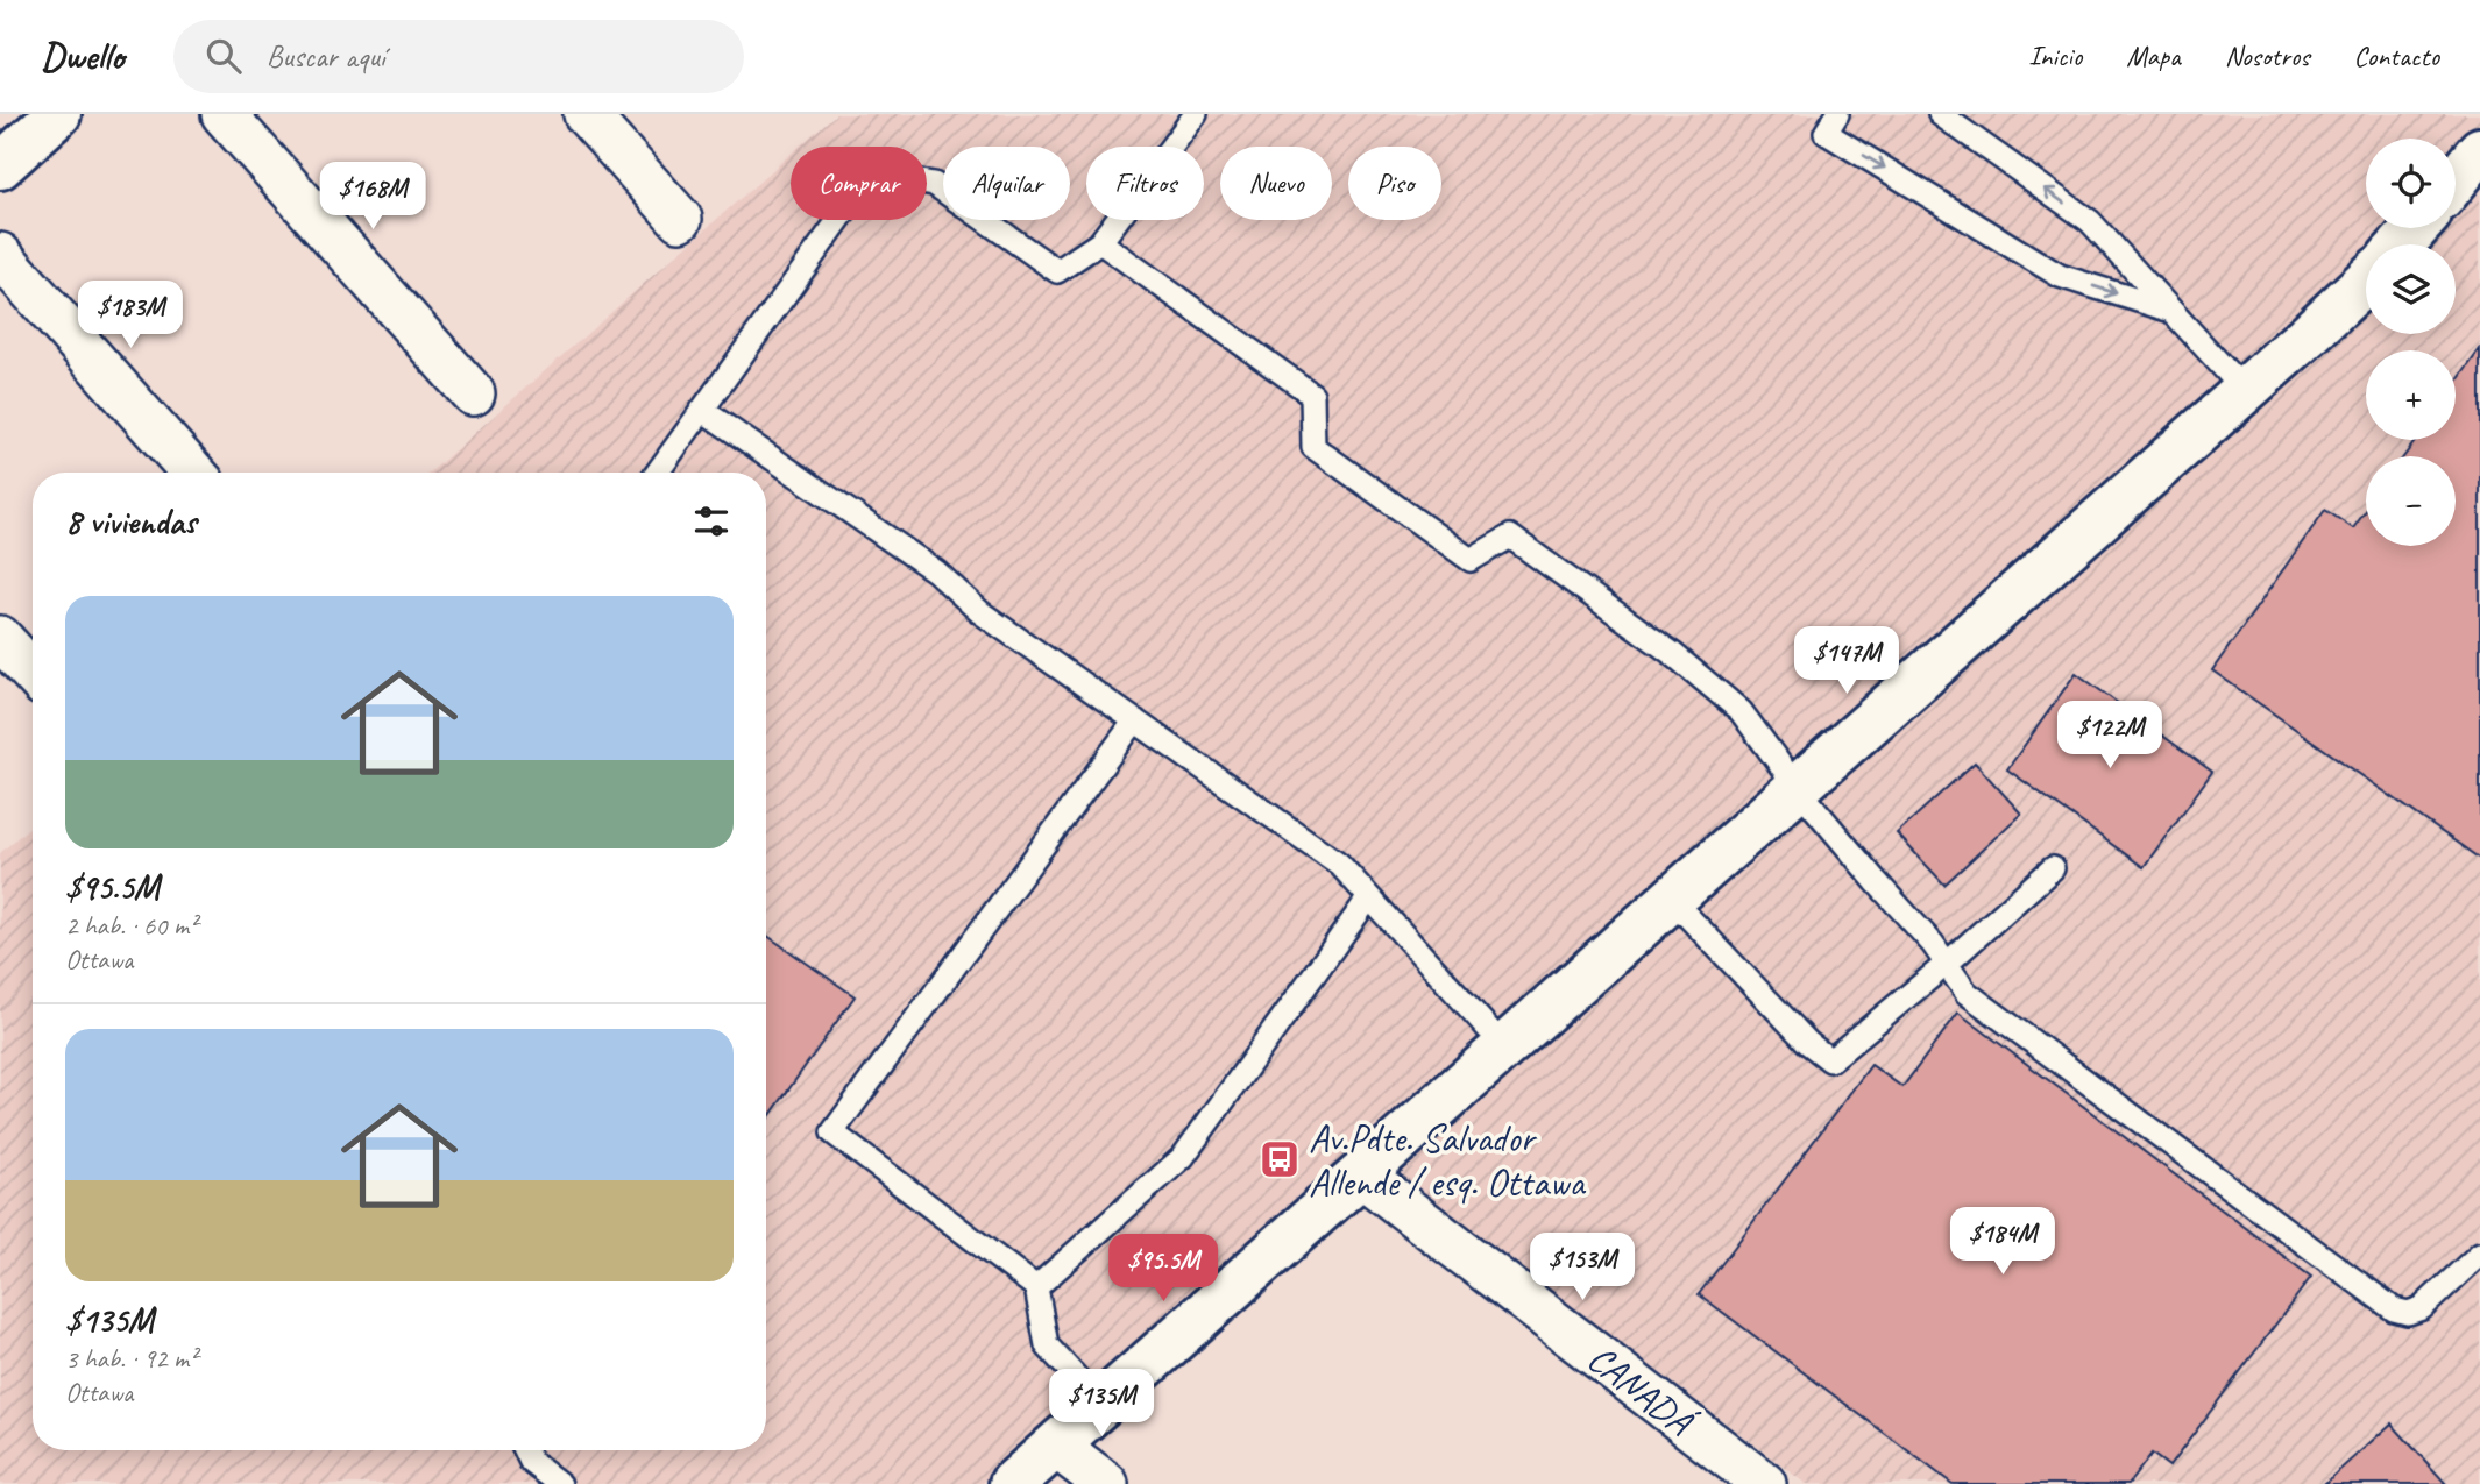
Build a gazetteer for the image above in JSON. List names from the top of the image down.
{
  "streets": {
    "street": ["CANADÁ"]
  },
  "places": {
    "bus stop": ["Av.Pdte. Salvador Allende / esq. Ottawa"]
  },
  "page": {
    "header": "Dwello",
    "search": "Buscar aquí",
    "nav": [
      "Inicio",
      "Mapa",
      "Nosotros",
      "Contacto"
    ],
    "map_buttons": ["+", "−"],
    "chip": [
      "Comprar",
      "Alquilar",
      "Filtros",
      "Nuevo",
      "Piso"
    ],
    "price": [
      "$168M",
      "$183M",
      "$147M",
      "$122M",
      "$184M",
      "$153M",
      "$95.5M",
      "$135M"
    ],
    "heading": "8 viviendas",
    "list": [
      {
        "name": "$95.5M",
        "note": "2 hab. · 60 m² · Ottawa"
      },
      {
        "name": "$135M",
        "note": "3 hab. · 92 m² · Ottawa"
      }
    ]
  }
}
